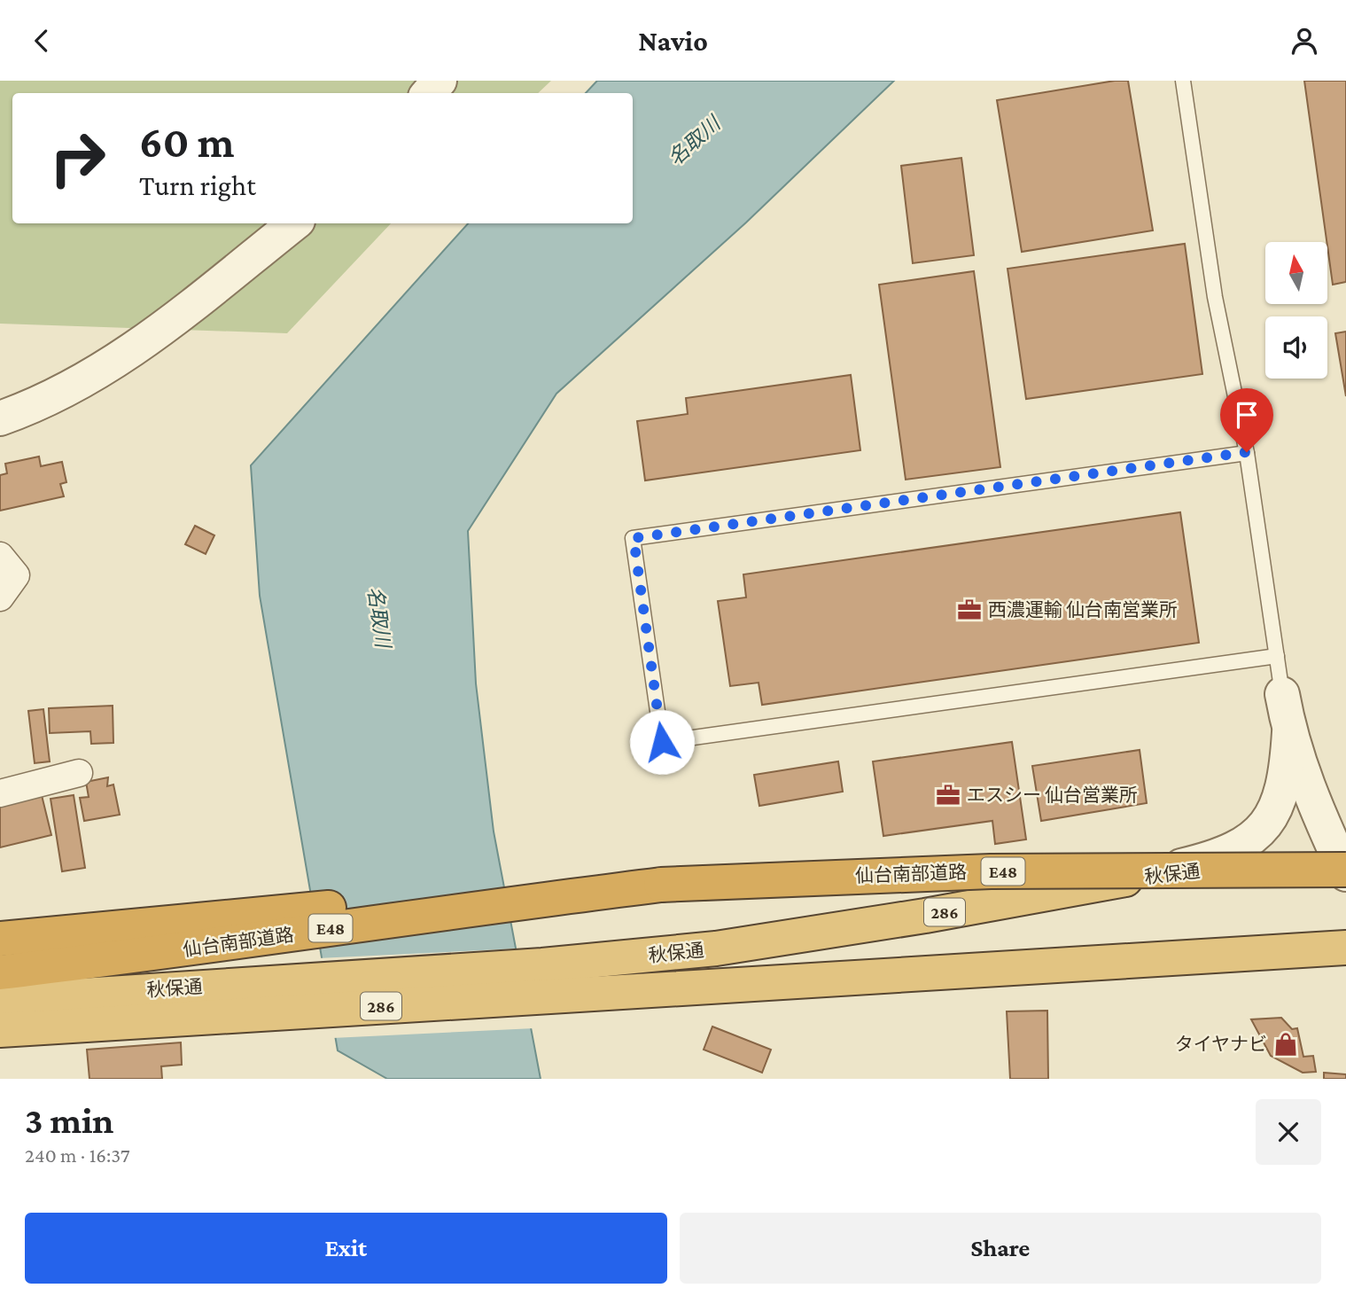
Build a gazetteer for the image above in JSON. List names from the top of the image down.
{
  "streets": {
    "highway": [
      "E48",
      "仙台南部道路",
      "秋保通",
      "286"
    ]
  },
  "crossings": [
    ["仙台南部道路", "秋保通"]
  ],
  "water": ["名取川"],
  "places": {
    "office": ["西濃運輸 仙台南営業所", "エスシー 仙台営業所"],
    "shop": ["タイヤナビ"]
  },
  "north": "top",
  "page": {
    "header": "Navio",
    "turn": ["60 m", "Turn right"],
    "heading": ["3 min", "240 m · 16:37"],
    "buttons": ["Exit", "Share"]
  }
}
